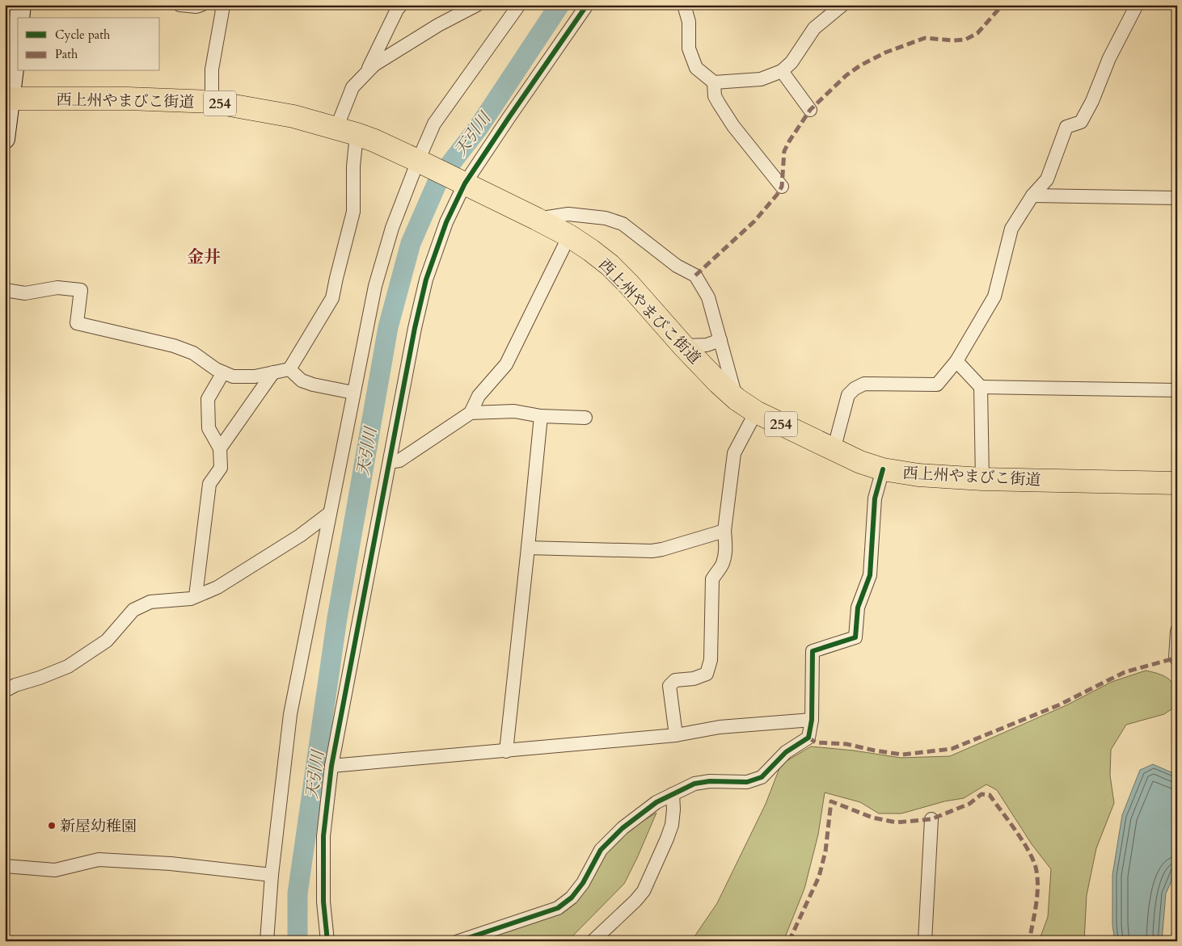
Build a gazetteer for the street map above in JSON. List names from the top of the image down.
{
  "streets": {
    "highway": ["西上州やまびこ街道", "254"]
  },
  "districts": ["金井"],
  "water": ["天引川"],
  "places": ["新屋幼稚園"],
  "legend": ["Cycle path", "Path"]
}
